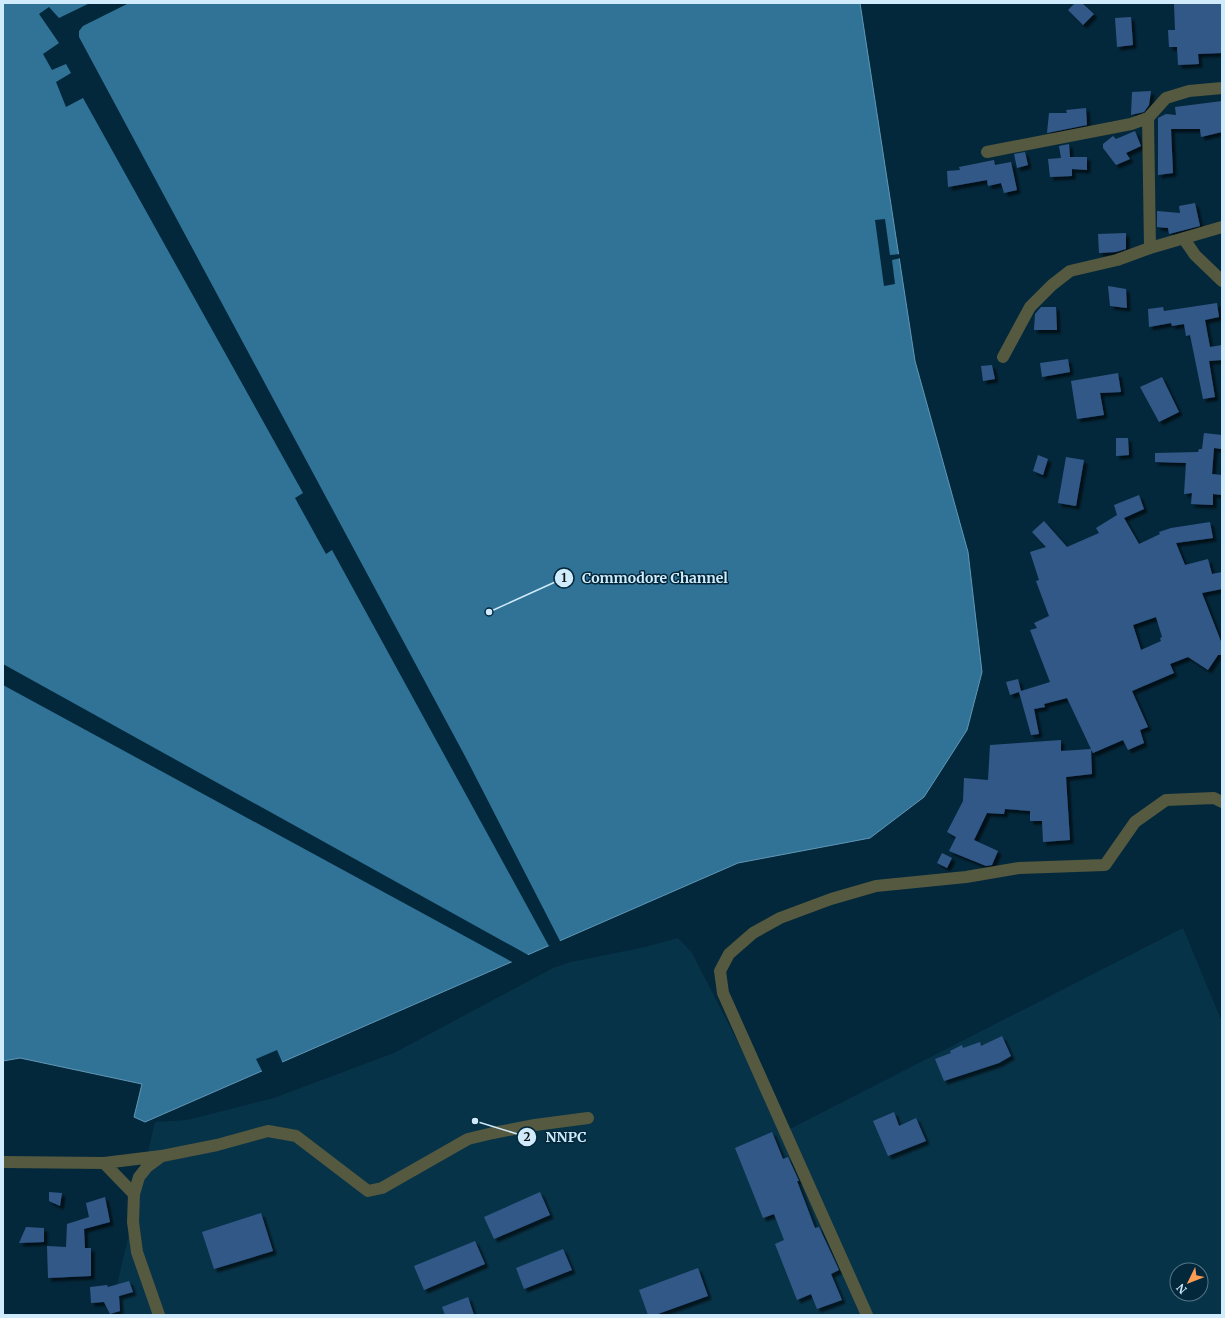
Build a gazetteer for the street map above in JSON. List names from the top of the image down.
{
  "places": ["Commodore Channel", "NNPC"],
  "north": "bottom left"
}
